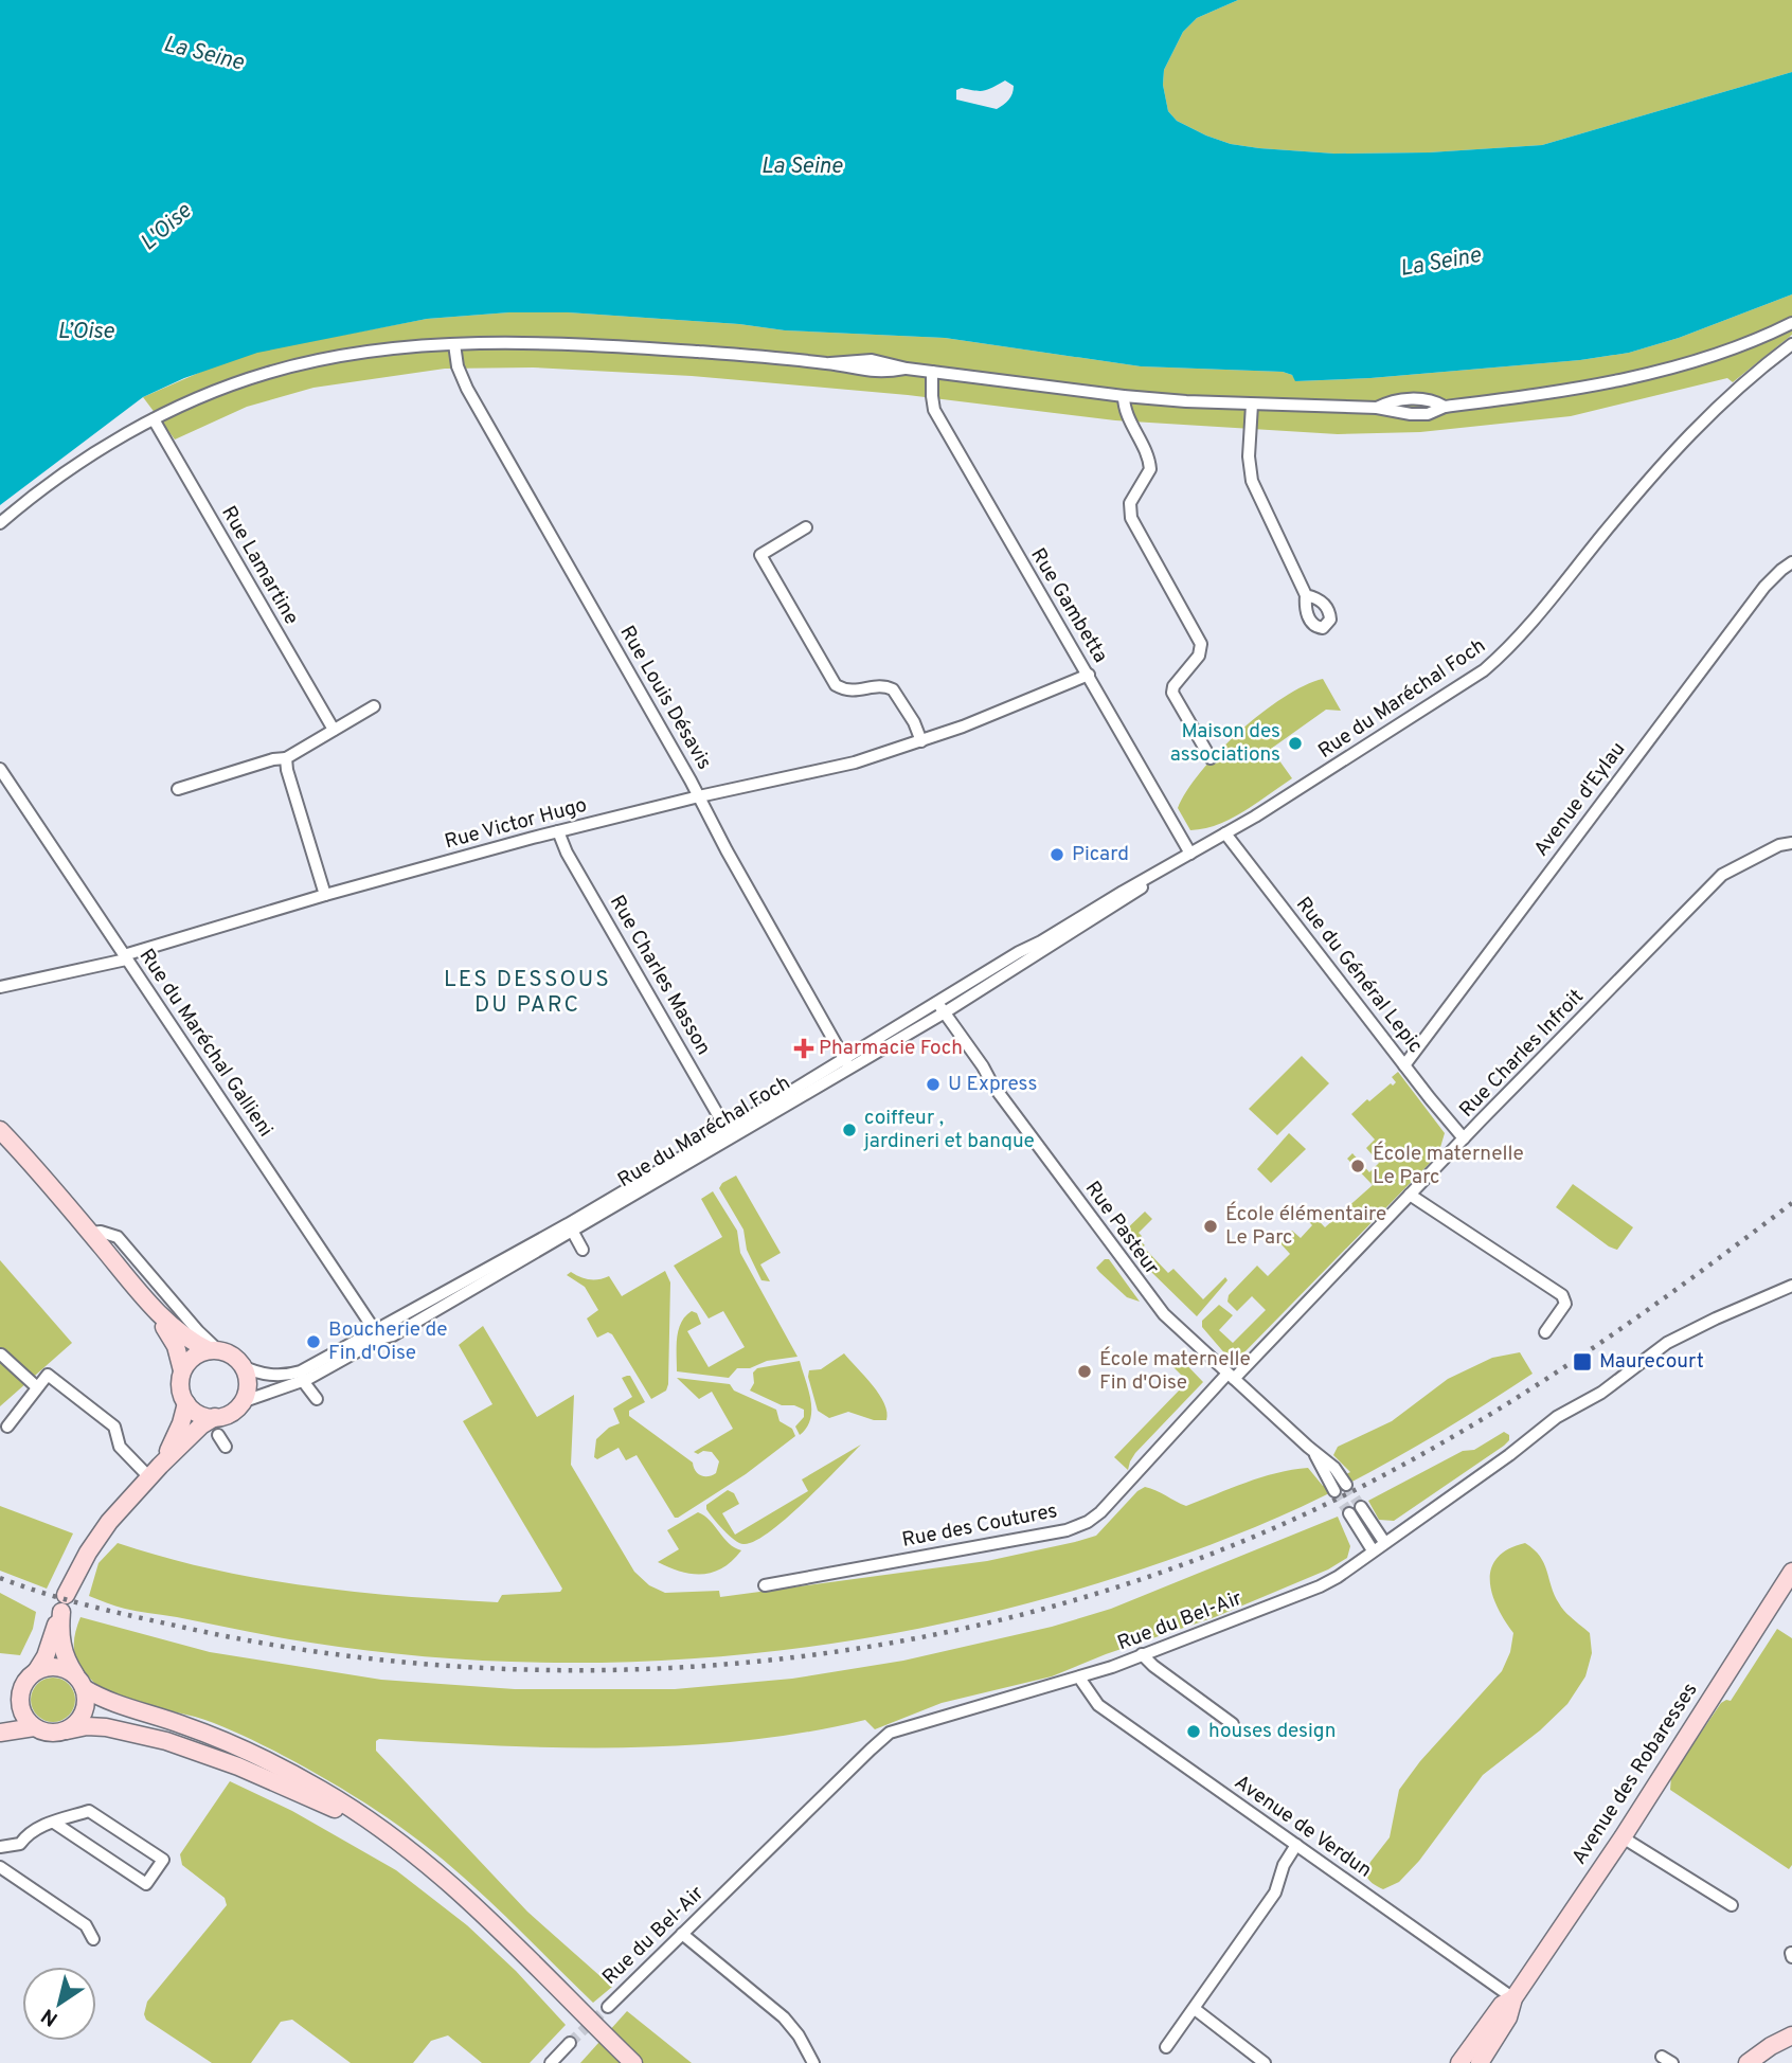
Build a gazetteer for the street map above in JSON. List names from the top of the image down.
{
  "streets": {
    "main road": ["Avenue des Robaresses"],
    "street": [
      "Rue Lamartine",
      "Rue Gambetta",
      "Rue Louis Désavis",
      "Rue du Maréchal Foch",
      "Avenue d'Eylau",
      "Rue Victor Hugo",
      "Rue Charles Masson",
      "Rue du Général Lepic",
      "Rue du Maréchal Gallieni",
      "Rue Charles Infroit",
      "Rue Pasteur",
      "Rue des Coutures",
      "Rue du Bel-Air",
      "Avenue de Verdun"
    ]
  },
  "crossings": [
    ["Rue Gambetta", "Rue du Maréchal Foch"],
    ["Rue Gambetta", "Rue Victor Hugo"],
    ["Rue Louis Désavis", "Rue du Maréchal Foch"],
    ["Rue Louis Désavis", "Rue Victor Hugo"],
    ["Rue du Maréchal Foch", "Rue Charles Masson"],
    ["Rue du Maréchal Foch", "Rue du Général Lepic"],
    ["Rue du Maréchal Foch", "Rue du Maréchal Gallieni"],
    ["Rue du Maréchal Foch", "Rue Pasteur"],
    ["Avenue d'Eylau", "Rue du Général Lepic"],
    ["Rue Victor Hugo", "Rue Charles Masson"],
    ["Rue Victor Hugo", "Rue du Maréchal Gallieni"],
    ["Rue du Général Lepic", "Rue Charles Infroit"],
    ["Rue Charles Infroit", "Rue Pasteur"],
    ["Rue Charles Infroit", "Rue des Coutures"],
    ["Rue Pasteur", "Rue des Coutures"],
    ["Rue du Bel-Air", "Avenue de Verdun"],
    ["Avenue des Robaresses", "Avenue de Verdun"]
  ],
  "districts": ["LES DESSOUS DU PARC"],
  "water": ["La Seine", "L'Oise", "L’Oise"],
  "places": {
    "other": [
      "Maison des associations",
      "Picard",
      "U Express",
      "coiffeur , jardineri et banque",
      "École maternelle Le Parc",
      "École élémentaire Le Parc",
      "Boucherie de Fin d'Oise",
      "École maternelle Fin d'Oise",
      "houses design"
    ],
    "health": ["Pharmacie Foch"],
    "transit": ["Maurecourt"]
  },
  "north": "bottom left"
}
